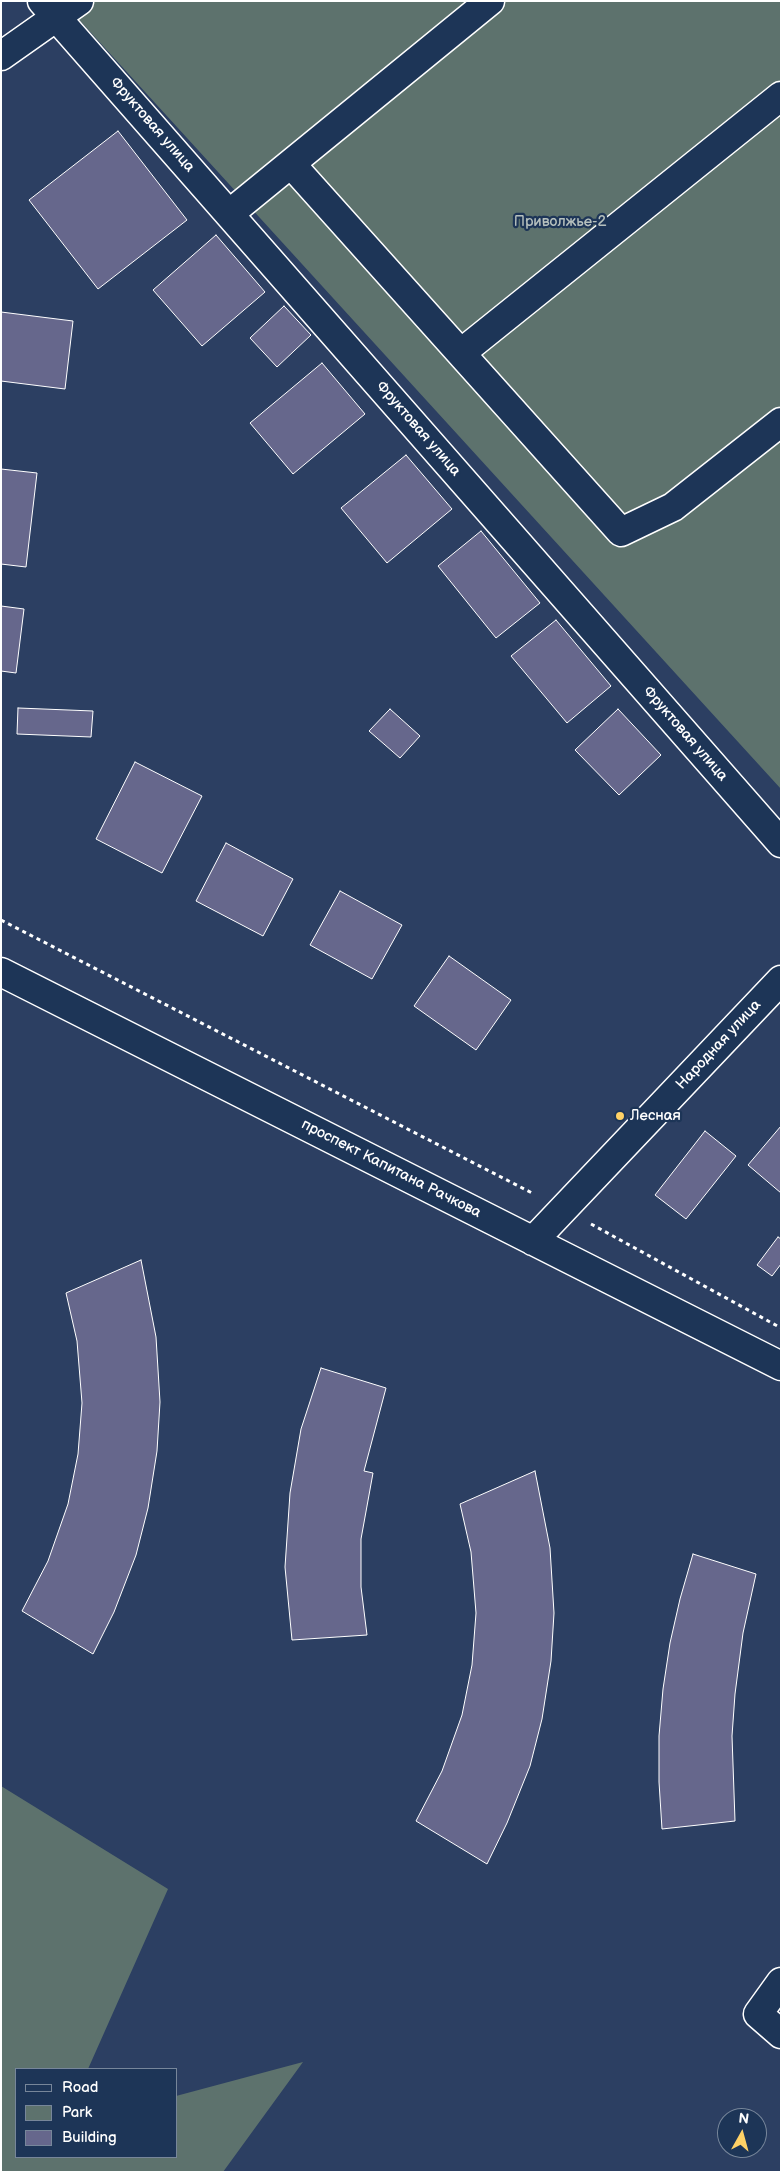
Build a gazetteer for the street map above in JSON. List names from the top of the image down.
{
  "streets": {
    "street": ["Фруктовая улица", "Народная улица", "проспект Капитана Рачкова"]
  },
  "crossings": [
    ["Народная улица", "проспект Капитана Рачкова"]
  ],
  "parks": ["Приволжье-2"],
  "places": ["Лесная"],
  "legend": ["Road", "Park", "Building"],
  "north": "top"
}
